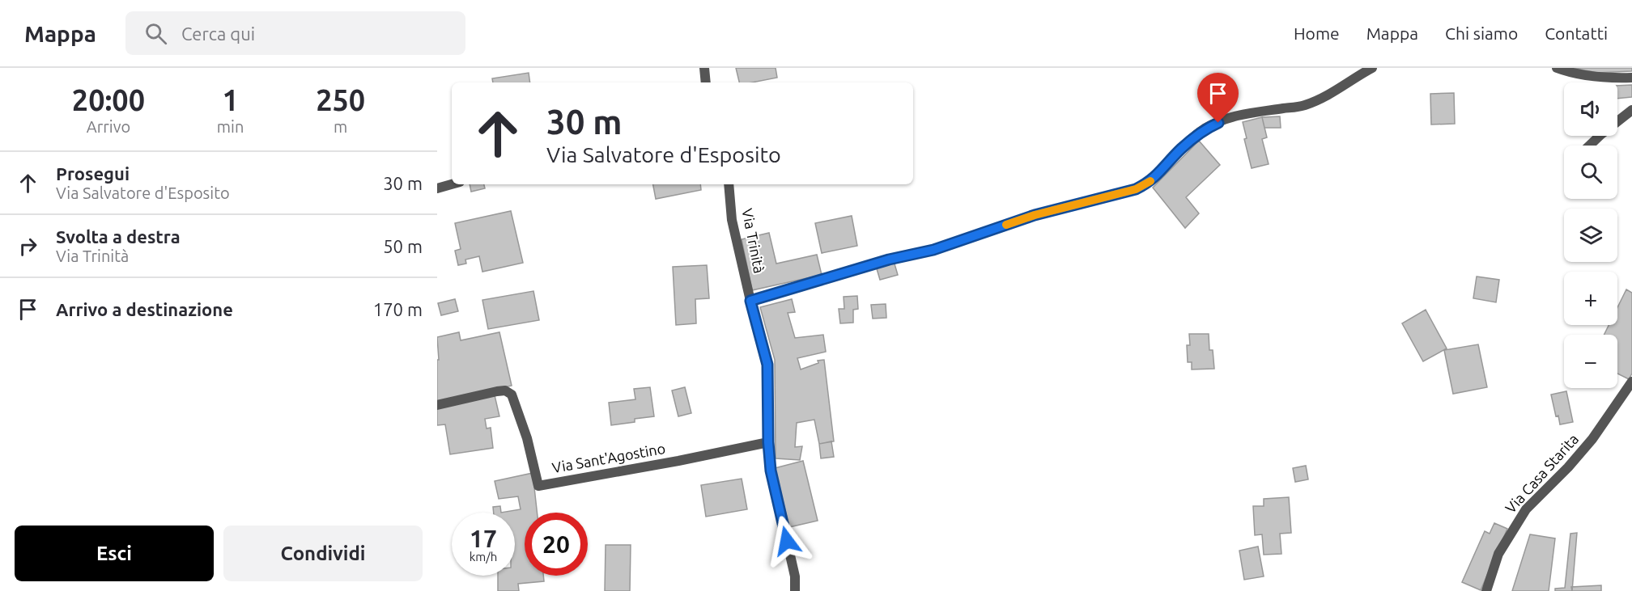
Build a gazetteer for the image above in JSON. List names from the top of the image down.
{
  "streets": {
    "street": ["Via Trinità", "Via Sant'Agostino", "Via Casa Starita"]
  },
  "crossings": [
    ["Via Trinità", "Via Sant'Agostino"]
  ],
  "page": {
    "header": "Mappa",
    "search": "Cerca qui",
    "nav": [
      "Home",
      "Mappa",
      "Chi siamo",
      "Contatti"
    ],
    "eta": [
      "20:00",
      "Arrivo",
      "1",
      "min",
      "250",
      "m"
    ],
    "map_buttons": ["+", "−"],
    "turn": ["30 m", "Via Salvatore d'Esposito"],
    "list": [
      {
        "name": "Prosegui",
        "note": "Via Salvatore d'Esposito",
        "value": "30 m"
      },
      {
        "name": "Svolta a destra",
        "note": "Via Trinità",
        "value": "50 m"
      },
      {
        "name": "Arrivo a destinazione",
        "value": "170 m"
      }
    ],
    "speed": "17 km/h",
    "limit": "20",
    "buttons": ["Esci", "Condividi"]
  }
}
